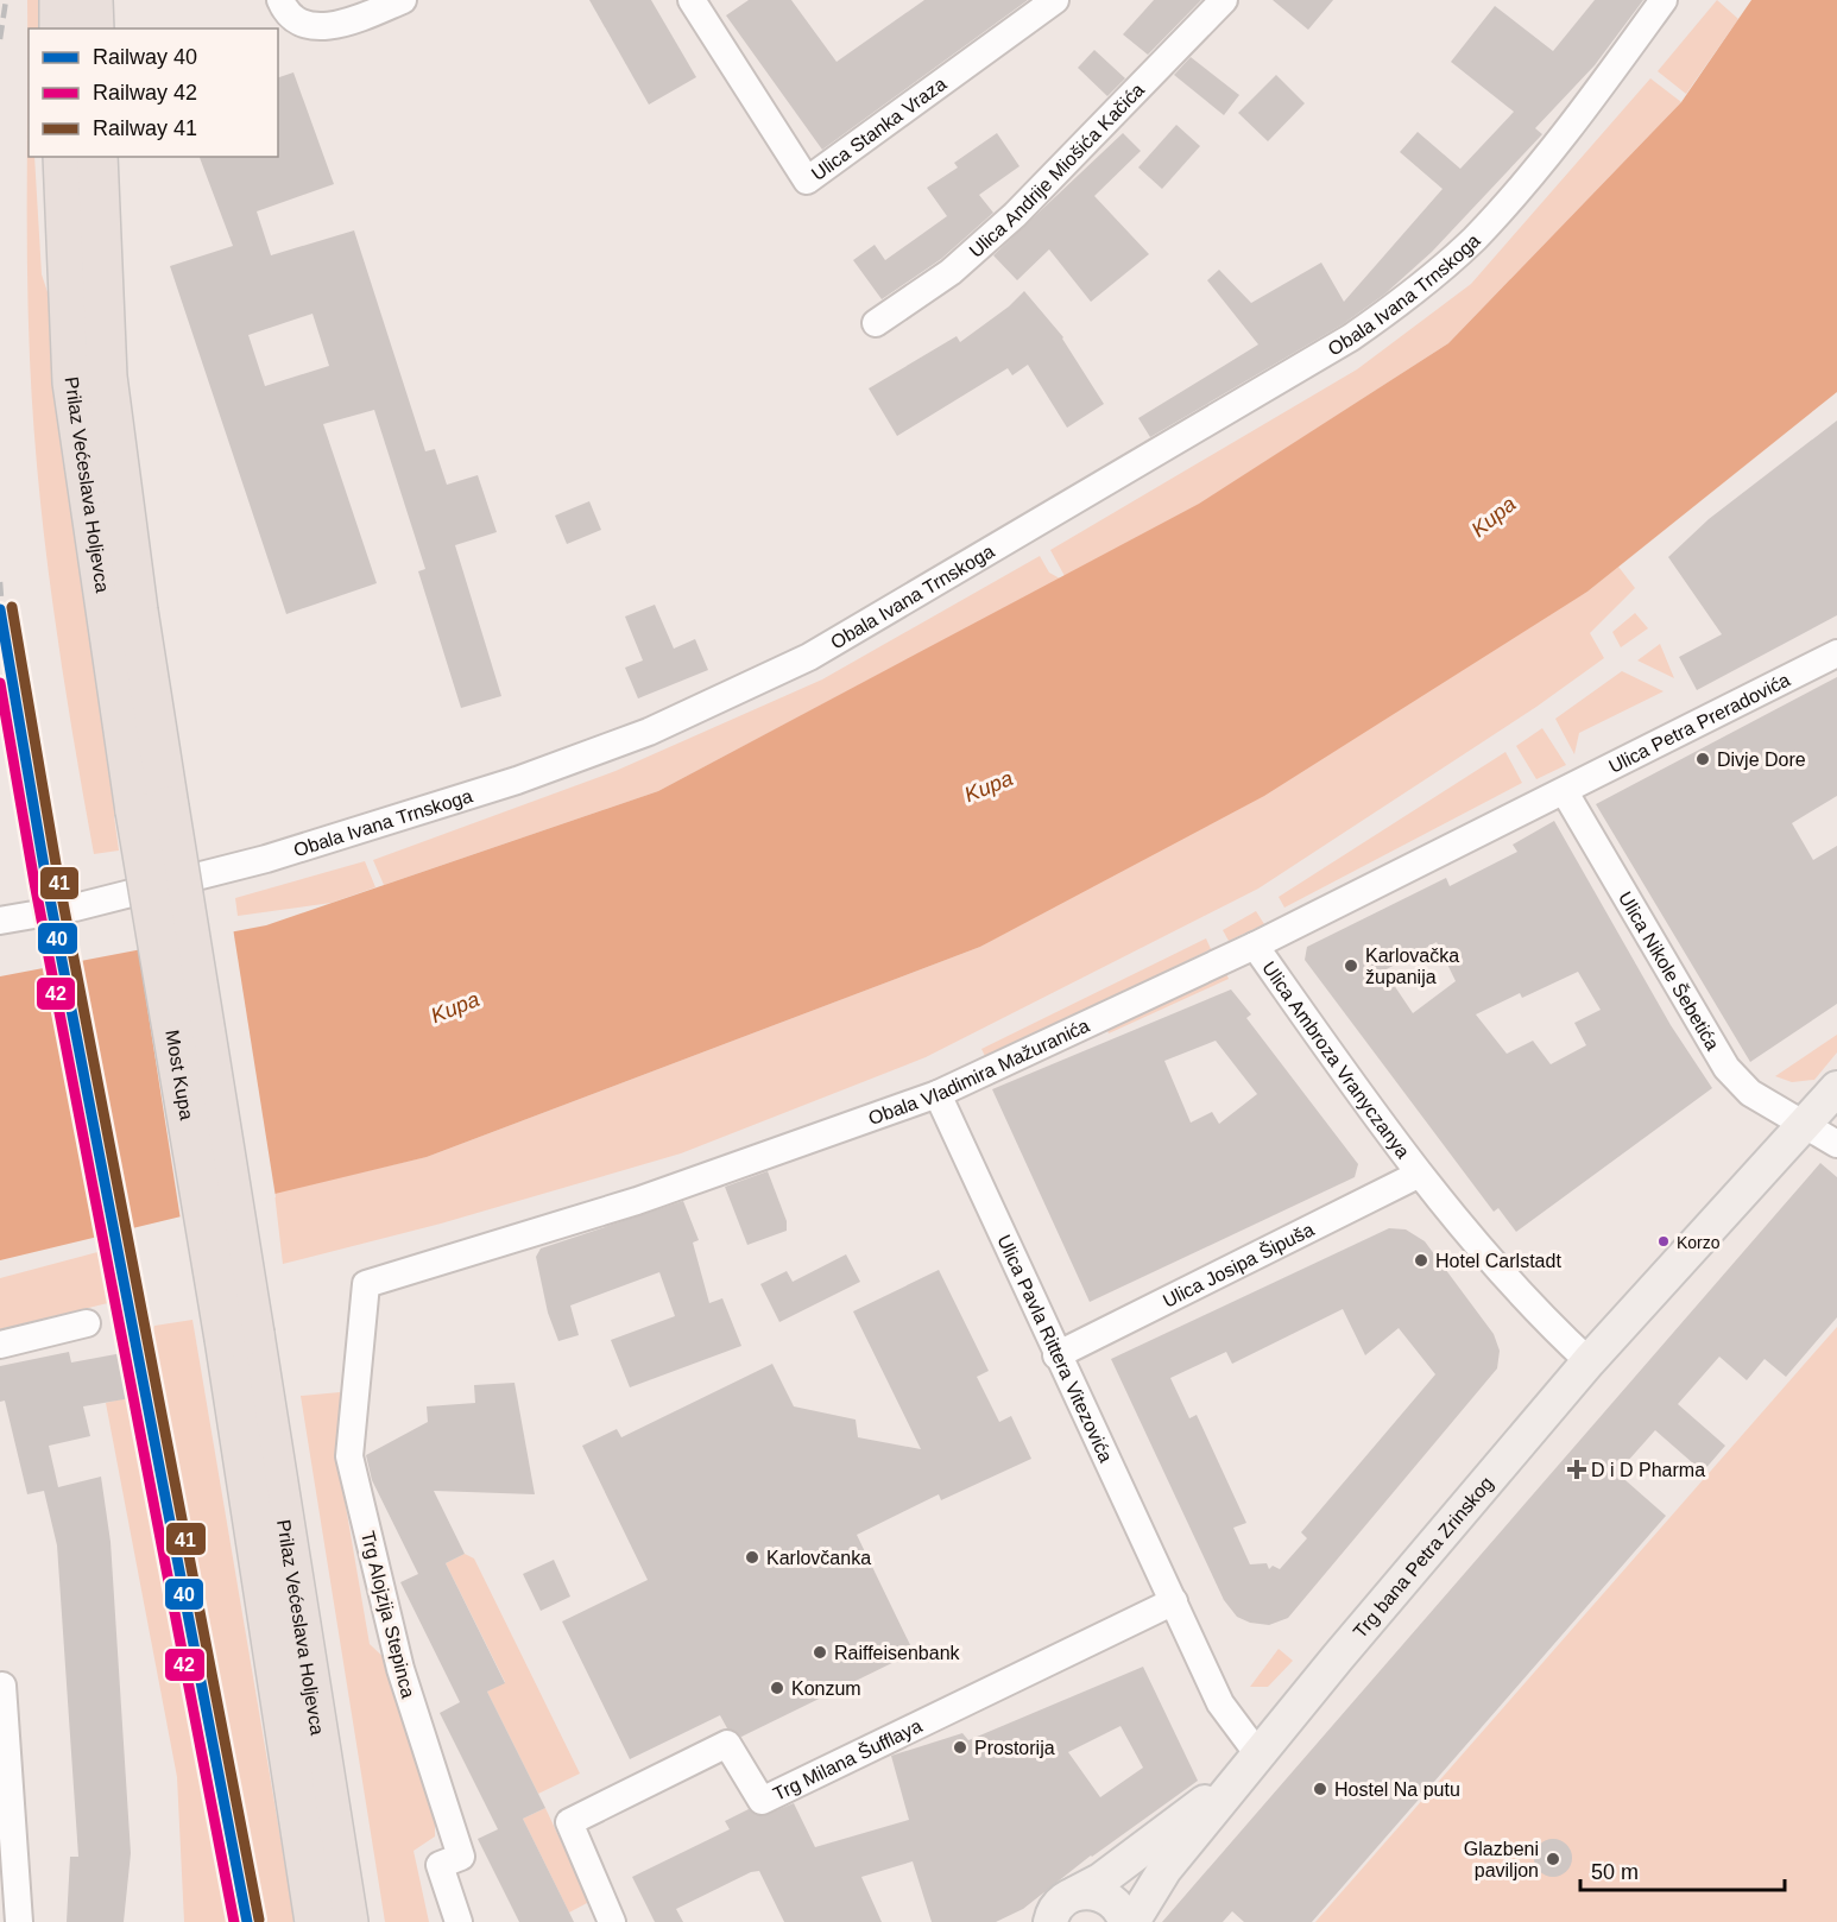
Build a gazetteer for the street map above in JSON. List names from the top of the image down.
{
  "streets": {
    "highway": ["Prilaz Većeslava Holjevca", "Most Kupa"],
    "main road": ["Trg bana Petra Zrinskog"],
    "street": [
      "Ulica Stanka Vraza",
      "Ulica Andrije Miošića Kačića",
      "Obala Ivana Trnskoga",
      "Ulica Petra Preradovića",
      "Ulica Nikole Šebetića",
      "Ulica Ambroza Vranyczanya",
      "Obala Vladimira Mažuranića",
      "Ulica Josipa Šipuša",
      "Ulica Pavla Rittera Vitezovića",
      "Trg Alojzija Stepinca",
      "Trg Milana Šufflaya"
    ]
  },
  "crossings": [
    ["Prilaz Većeslava Holjevca", "Most Kupa"],
    ["Ulica Petra Preradovića", "Ulica Nikole Šebetića"],
    ["Ulica Petra Preradovića", "Obala Vladimira Mažuranića"],
    ["Ulica Nikole Šebetića", "Obala Vladimira Mažuranića"],
    ["Ulica Nikole Šebetića", "Trg bana Petra Zrinskog"],
    ["Ulica Ambroza Vranyczanya", "Obala Vladimira Mažuranića"],
    ["Ulica Ambroza Vranyczanya", "Ulica Josipa Šipuša"],
    ["Obala Vladimira Mažuranića", "Ulica Pavla Rittera Vitezovića"],
    ["Obala Vladimira Mažuranića", "Trg Alojzija Stepinca"],
    ["Ulica Josipa Šipuša", "Ulica Pavla Rittera Vitezovića"],
    ["Ulica Pavla Rittera Vitezovića", "Trg Milana Šufflaya"]
  ],
  "water": ["Kupa"],
  "places": {
    "other": [
      "Divje Dore",
      "Karlovačka županija",
      "Korzo",
      "Hotel Carlstadt",
      "Karlovčanka",
      "Raiffeisenbank",
      "Konzum",
      "Prostorija",
      "Hostel Na putu",
      "Glazbeni paviljon"
    ],
    "health": ["D i D Pharma"]
  },
  "lines": ["rail line 41", "rail line 40", "rail line 42"],
  "legend": ["Railway 40", "Railway 42", "Railway 41"],
  "scale_bar": "50 m"
}
